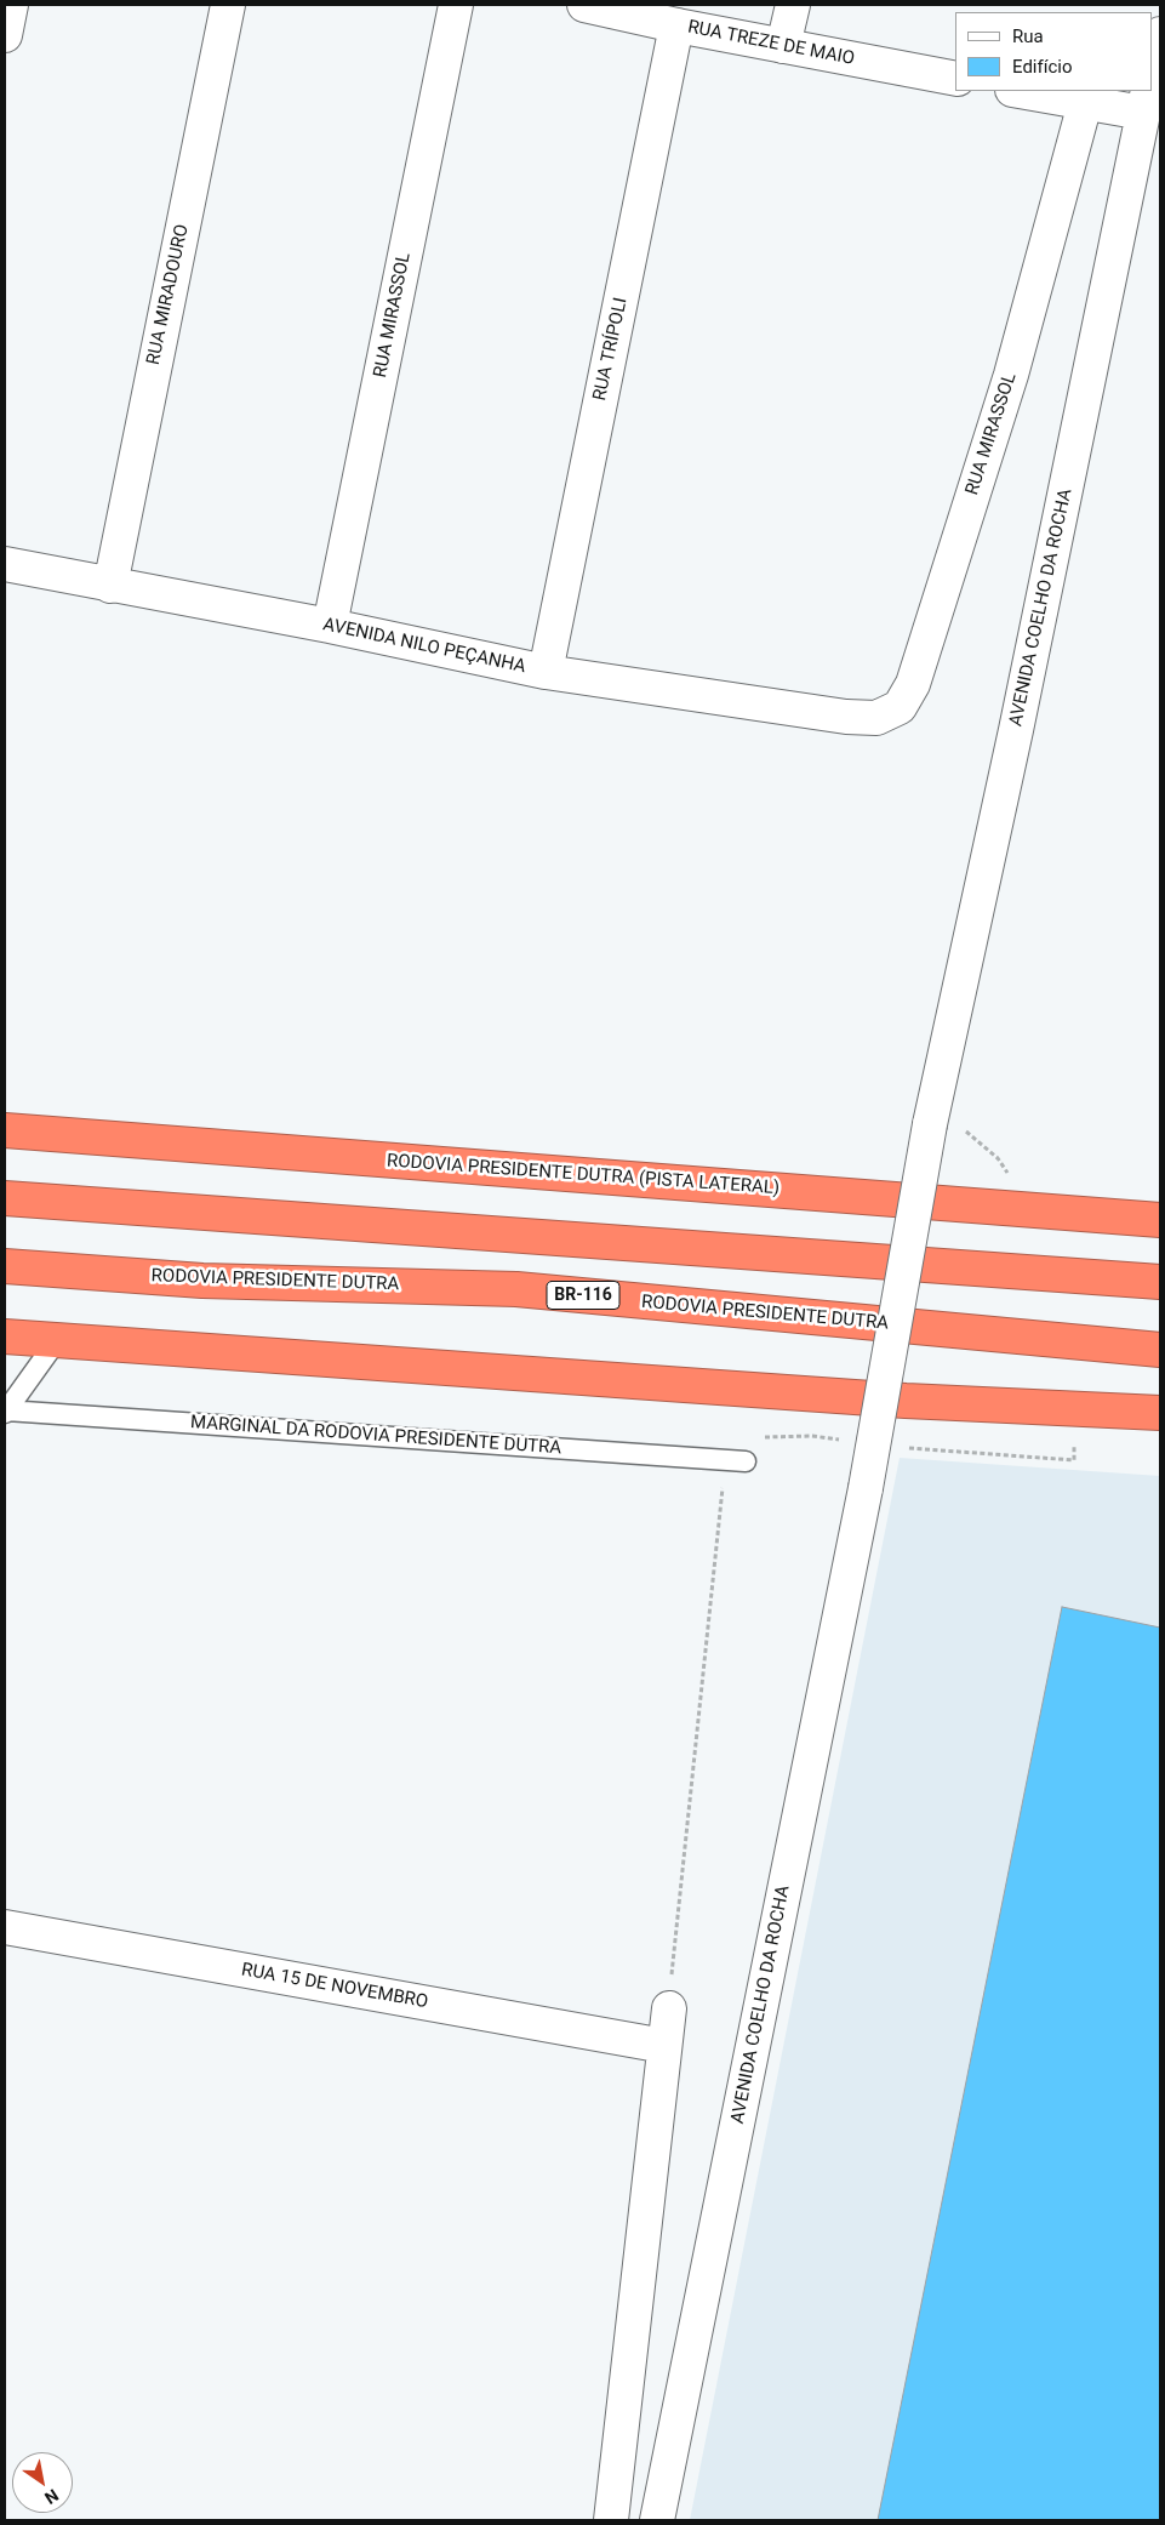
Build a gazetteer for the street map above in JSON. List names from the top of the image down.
{
  "streets": {
    "highway": ["RODOVIA PRESIDENTE DUTRA (PISTA LATERAL)", "RODOVIA PRESIDENTE DUTRA", "BR-116"],
    "street": [
      "RUA TREZE DE MAIO",
      "RUA MIRADOURO",
      "RUA MIRASSOL",
      "RUA TRÍPOLI",
      "AVENIDA COELHO DA ROCHA",
      "AVENIDA NILO PEÇANHA",
      "RUA 15 DE NOVEMBRO"
    ],
    "lane": ["MARGINAL DA RODOVIA PRESIDENTE DUTRA"]
  },
  "crossings": [
    ["RUA TREZE DE MAIO", "RUA TRÍPOLI"],
    ["RUA MIRADOURO", "AVENIDA NILO PEÇANHA"],
    ["RUA MIRASSOL", "AVENIDA NILO PEÇANHA"],
    ["RUA TRÍPOLI", "AVENIDA NILO PEÇANHA"]
  ],
  "legend": ["Rua", "Edifício"],
  "north": "bottom right"
}
